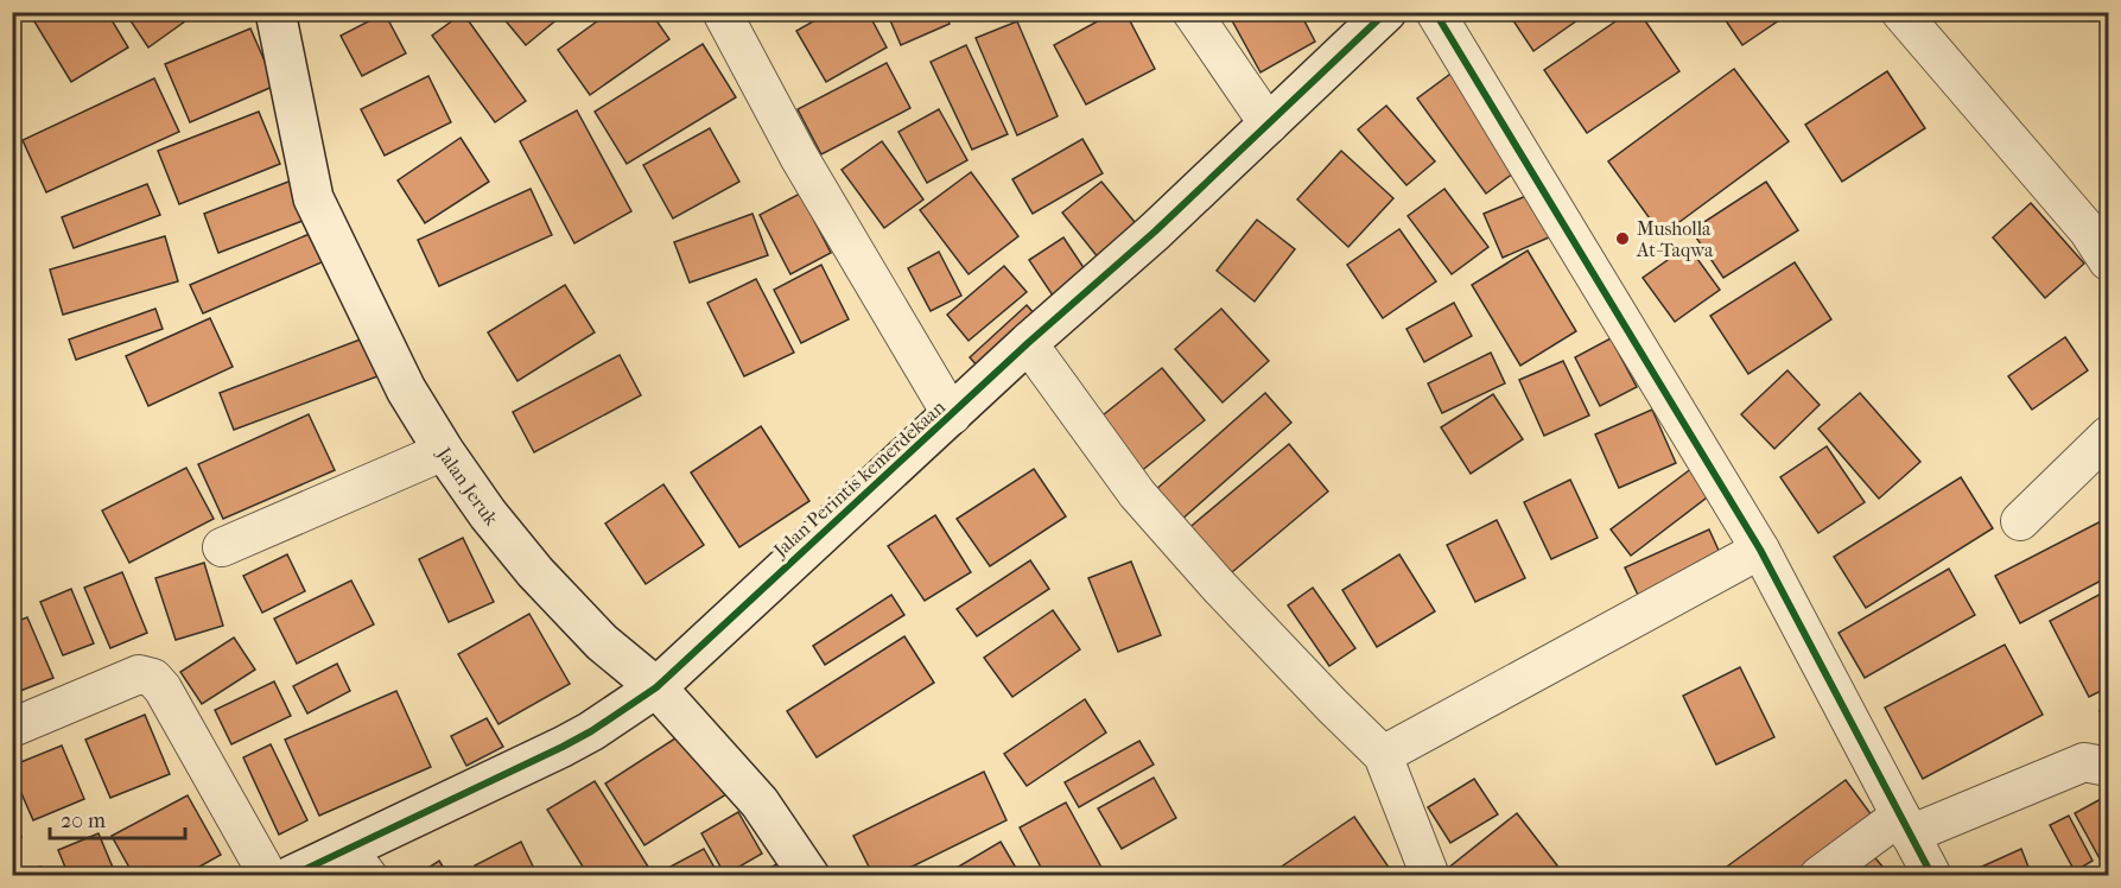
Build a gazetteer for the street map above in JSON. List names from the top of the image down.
{
  "streets": {
    "street": ["Jalan Perintis kemerdekaan", "Jalan Jeruk"]
  },
  "crossings": [
    ["Jalan Perintis kemerdekaan", "Jalan Jeruk"]
  ],
  "places": ["Musholla At-Taqwa"],
  "scale_bar": "20 m"
}
